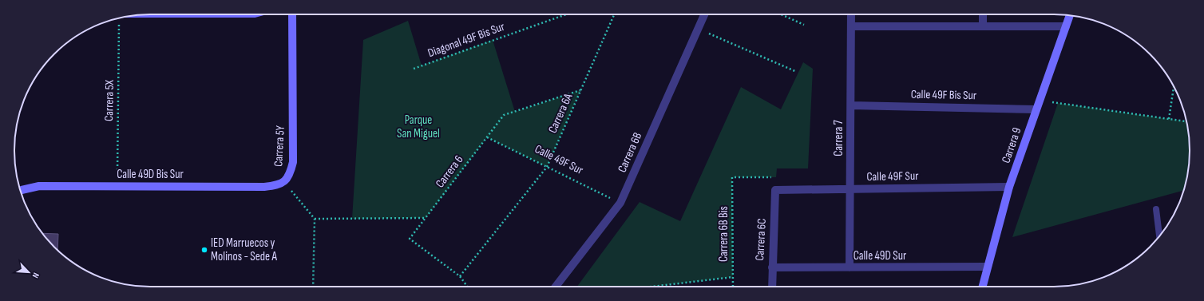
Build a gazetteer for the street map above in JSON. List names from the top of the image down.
{
  "streets": {
    "street": [
      "Calle 49F Bis Sur",
      "Carrera 7",
      "Carrera 9",
      "Carrera 5Y",
      "Carrera 6B",
      "Calle 49F Sur",
      "Calle 49D Bis Sur",
      "Carrera 6C",
      "Calle 49D Sur"
    ],
    "path": [
      "Diagonal 49F Bis Sur",
      "Carrera 5X",
      "Carrera 6A",
      "Carrera 6",
      "Carrera 6B Bis"
    ]
  },
  "crossings": [
    ["Calle 49F Bis Sur", "Carrera 7"],
    ["Calle 49F Bis Sur", "Carrera 9"],
    ["Carrera 5X", "Calle 49D Bis Sur"],
    ["Carrera 6A", "Calle 49F Sur"],
    ["Carrera 6A", "Carrera 6"],
    ["Carrera 7", "Calle 49F Sur"],
    ["Carrera 7", "Calle 49D Sur"],
    ["Carrera 9", "Calle 49F Sur"],
    ["Carrera 9", "Calle 49D Sur"],
    ["Carrera 5Y", "Calle 49D Bis Sur"],
    ["Carrera 6B", "Calle 49F Sur"],
    ["Calle 49F Sur", "Carrera 6"],
    ["Calle 49F Sur", "Carrera 6B Bis"],
    ["Calle 49F Sur", "Carrera 6C"],
    ["Carrera 6B Bis", "Carrera 6C"],
    ["Carrera 6C", "Calle 49D Sur"]
  ],
  "parks": ["Parque San Miguel"],
  "places": ["IED Marruecos y Molinos - Sede A"],
  "north": "bottom right"
}
